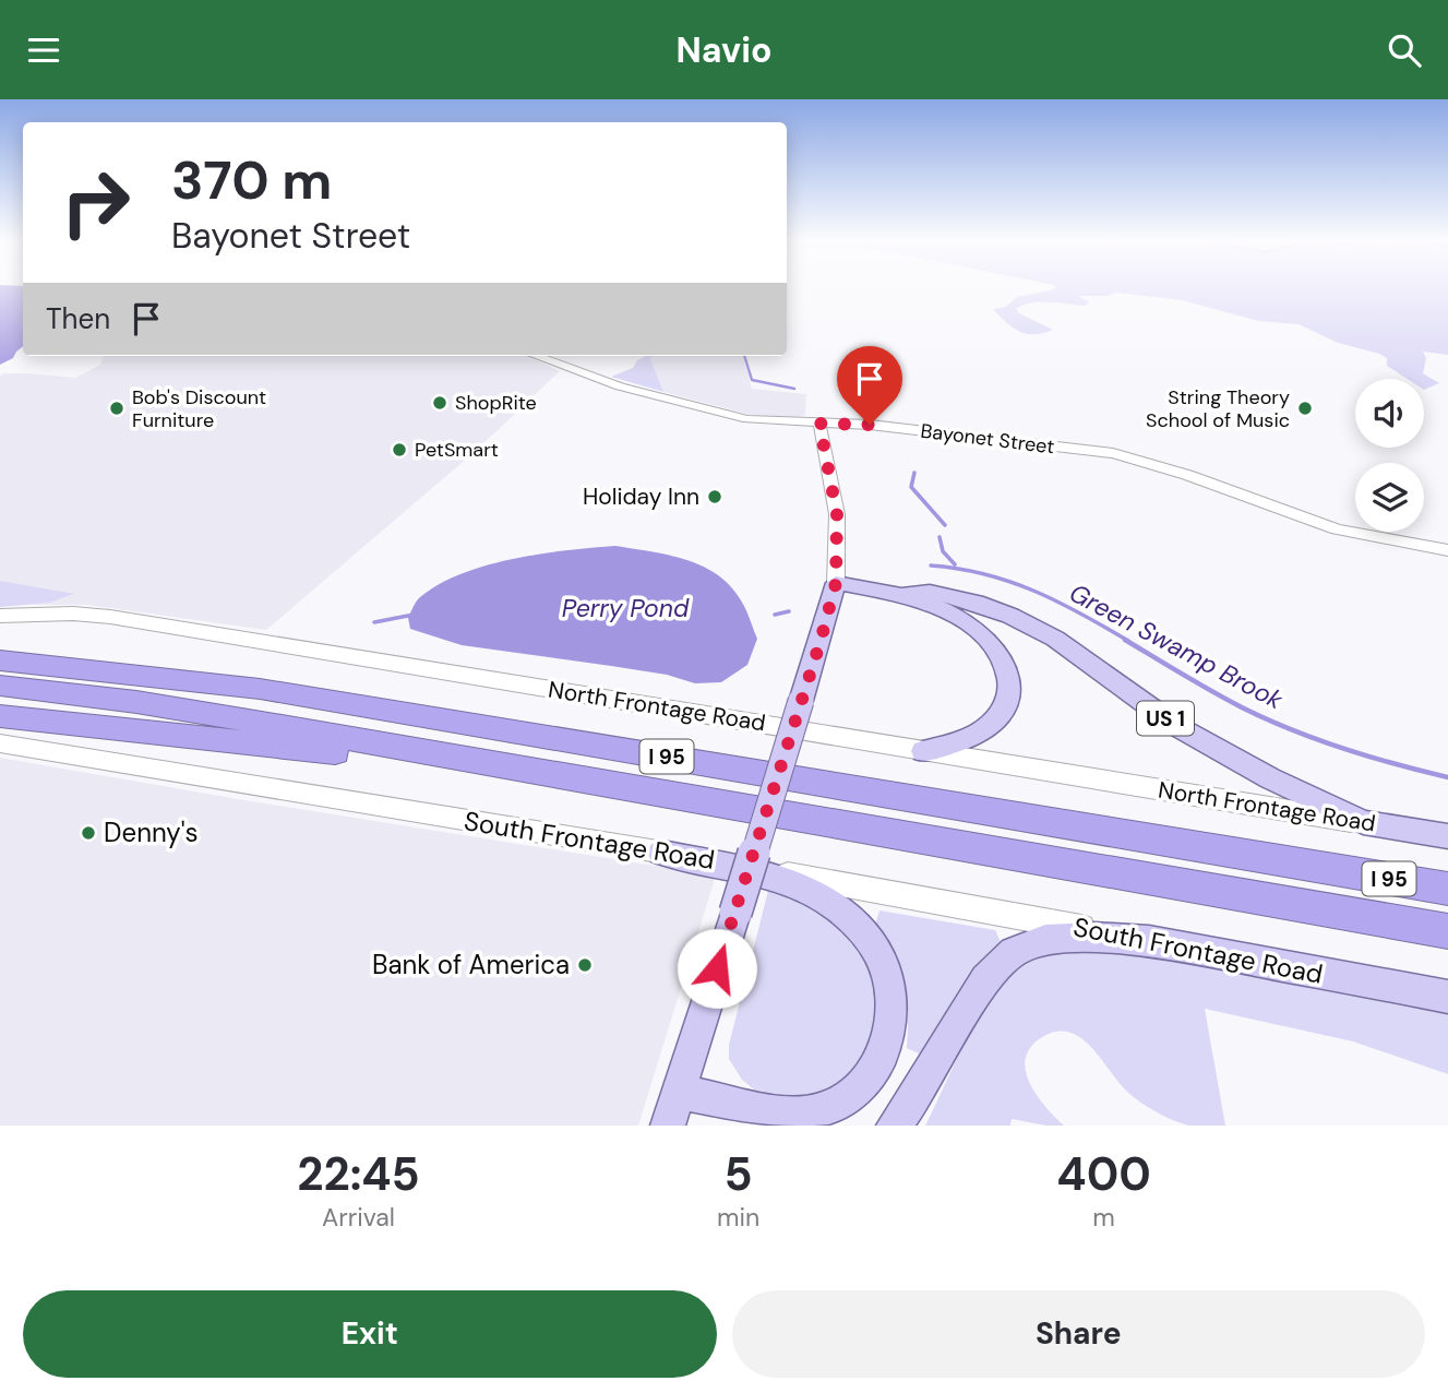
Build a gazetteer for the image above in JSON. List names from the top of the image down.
{
  "streets": {
    "highway": ["I 95"],
    "main road": ["North Frontage Road", "US 1", "South Frontage Road"],
    "street": ["Bayonet Street"]
  },
  "crossings": [
    ["North Frontage Road", "US 1"]
  ],
  "water": ["Perry Pond", "Green Swamp Brook"],
  "places": [
    "ShopRite",
    "Bob's Discount Furniture",
    "String Theory School of Music",
    "PetSmart",
    "Holiday Inn",
    "Denny's",
    "Bank of America"
  ],
  "page": {
    "header": "Navio",
    "turn": ["370 m", "Bayonet Street"],
    "then": "Then",
    "eta": [
      "22:45",
      "Arrival",
      "5",
      "min",
      "400",
      "m"
    ],
    "buttons": ["Exit", "Share"]
  }
}
